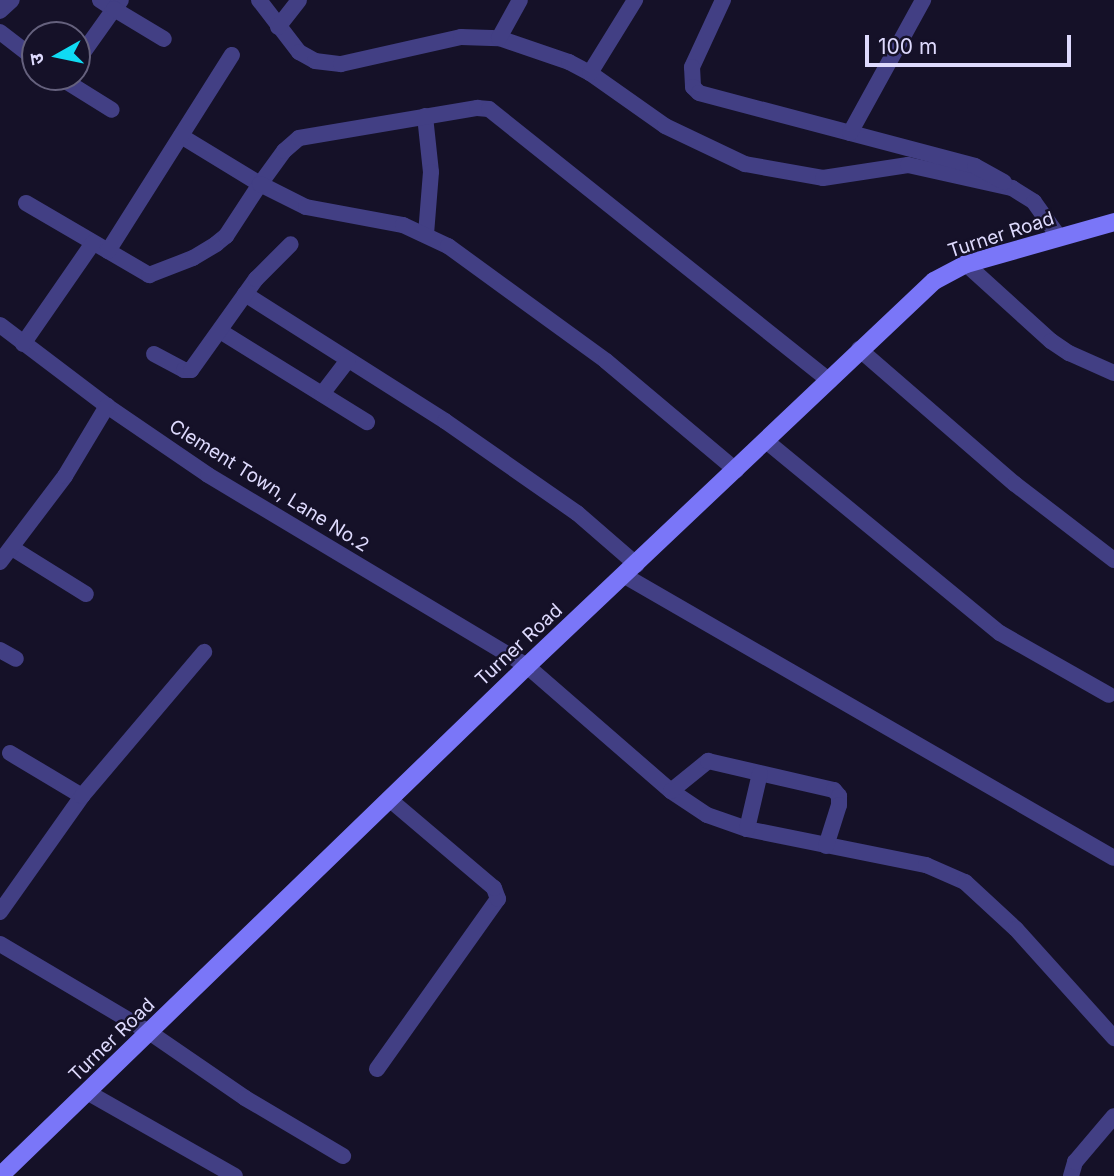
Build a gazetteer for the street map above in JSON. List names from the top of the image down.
{
  "streets": {
    "main road": ["Turner Road"],
    "street": ["Clement Town, Lane No.2"]
  },
  "crossings": [
    ["Turner Road", "Clement Town, Lane No.2"]
  ],
  "scale_bar": "100 m",
  "north": "left"
}
